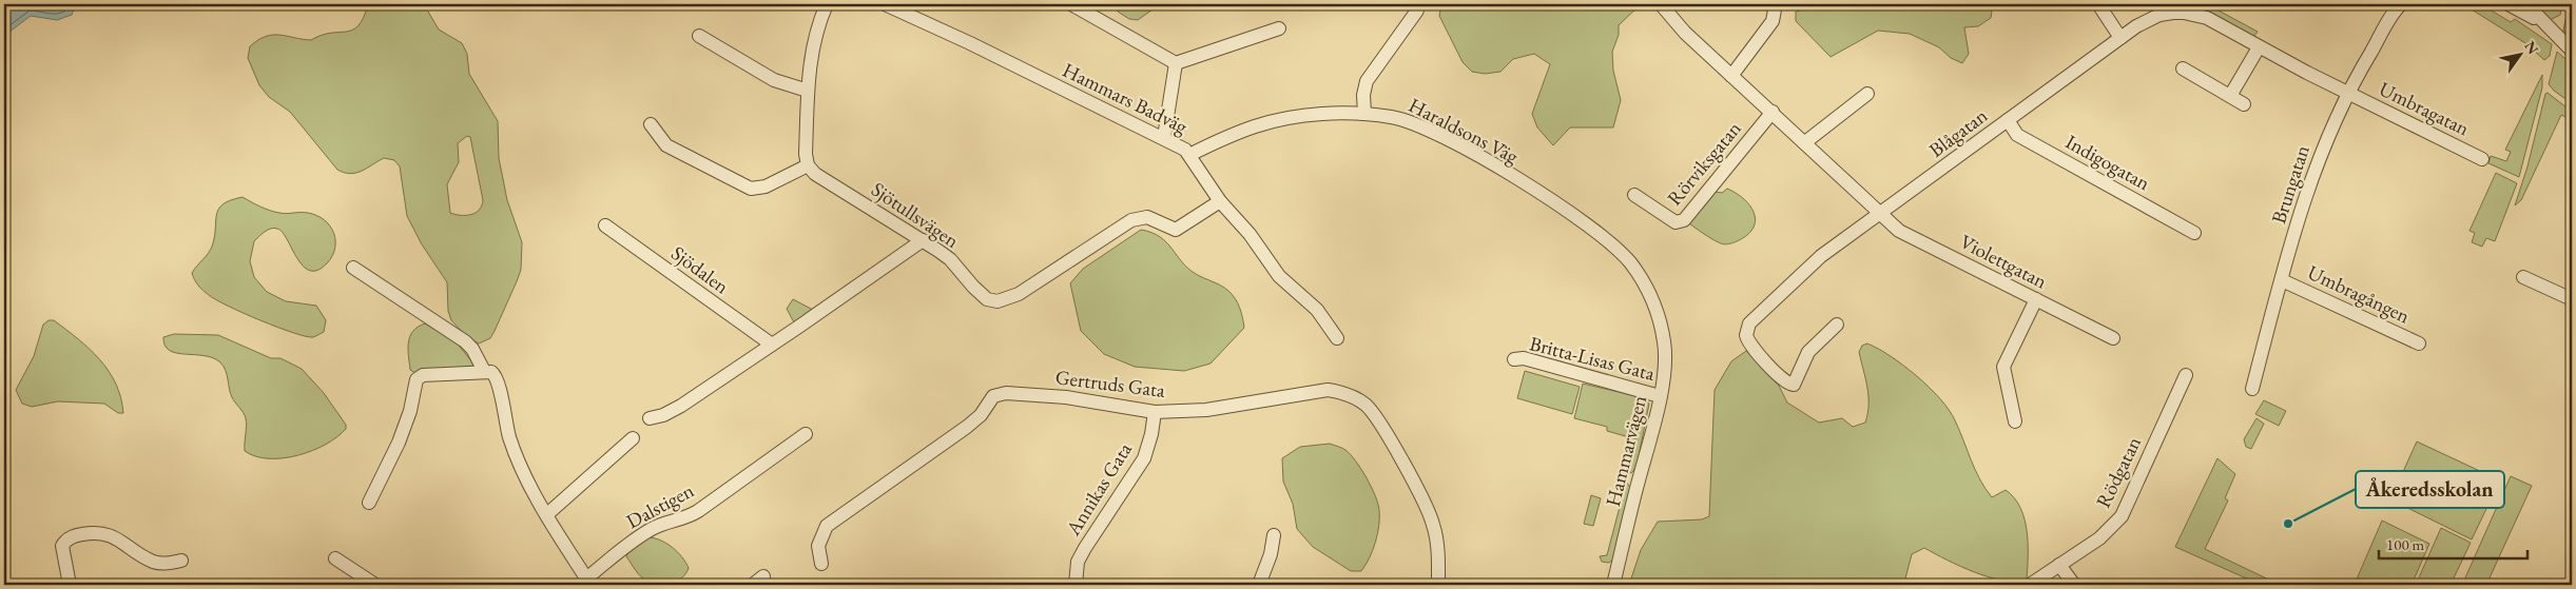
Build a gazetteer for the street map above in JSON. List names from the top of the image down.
{
  "streets": {
    "street": [
      "Hammars Badväg",
      "Umbragatan",
      "Haraldsons Väg",
      "Blågatan",
      "Indigogatan",
      "Rörviksgatan",
      "Brungatan",
      "Sjötullsvägen",
      "Violettgatan",
      "Sjödalen",
      "Umbragången",
      "Britta-Lisas Gata",
      "Gertruds Gata",
      "Hammarvägen",
      "Rödgatan",
      "Annikas Gata",
      "Dalstigen"
    ]
  },
  "crossings": [
    ["Hammars Badväg", "Haraldsons Väg"],
    ["Hammars Badväg", "Sjötullsvägen"],
    ["Umbragatan", "Blågatan"],
    ["Umbragatan", "Brungatan"],
    ["Haraldsons Väg", "Hammarvägen"],
    ["Blågatan", "Indigogatan"],
    ["Blågatan", "Brungatan"],
    ["Blågatan", "Violettgatan"],
    ["Brungatan", "Umbragången"],
    ["Britta-Lisas Gata", "Hammarvägen"],
    ["Gertruds Gata", "Annikas Gata"]
  ],
  "places": ["Åkeredsskolan"],
  "scale_bar": "100 m",
  "north": "top right"
}
